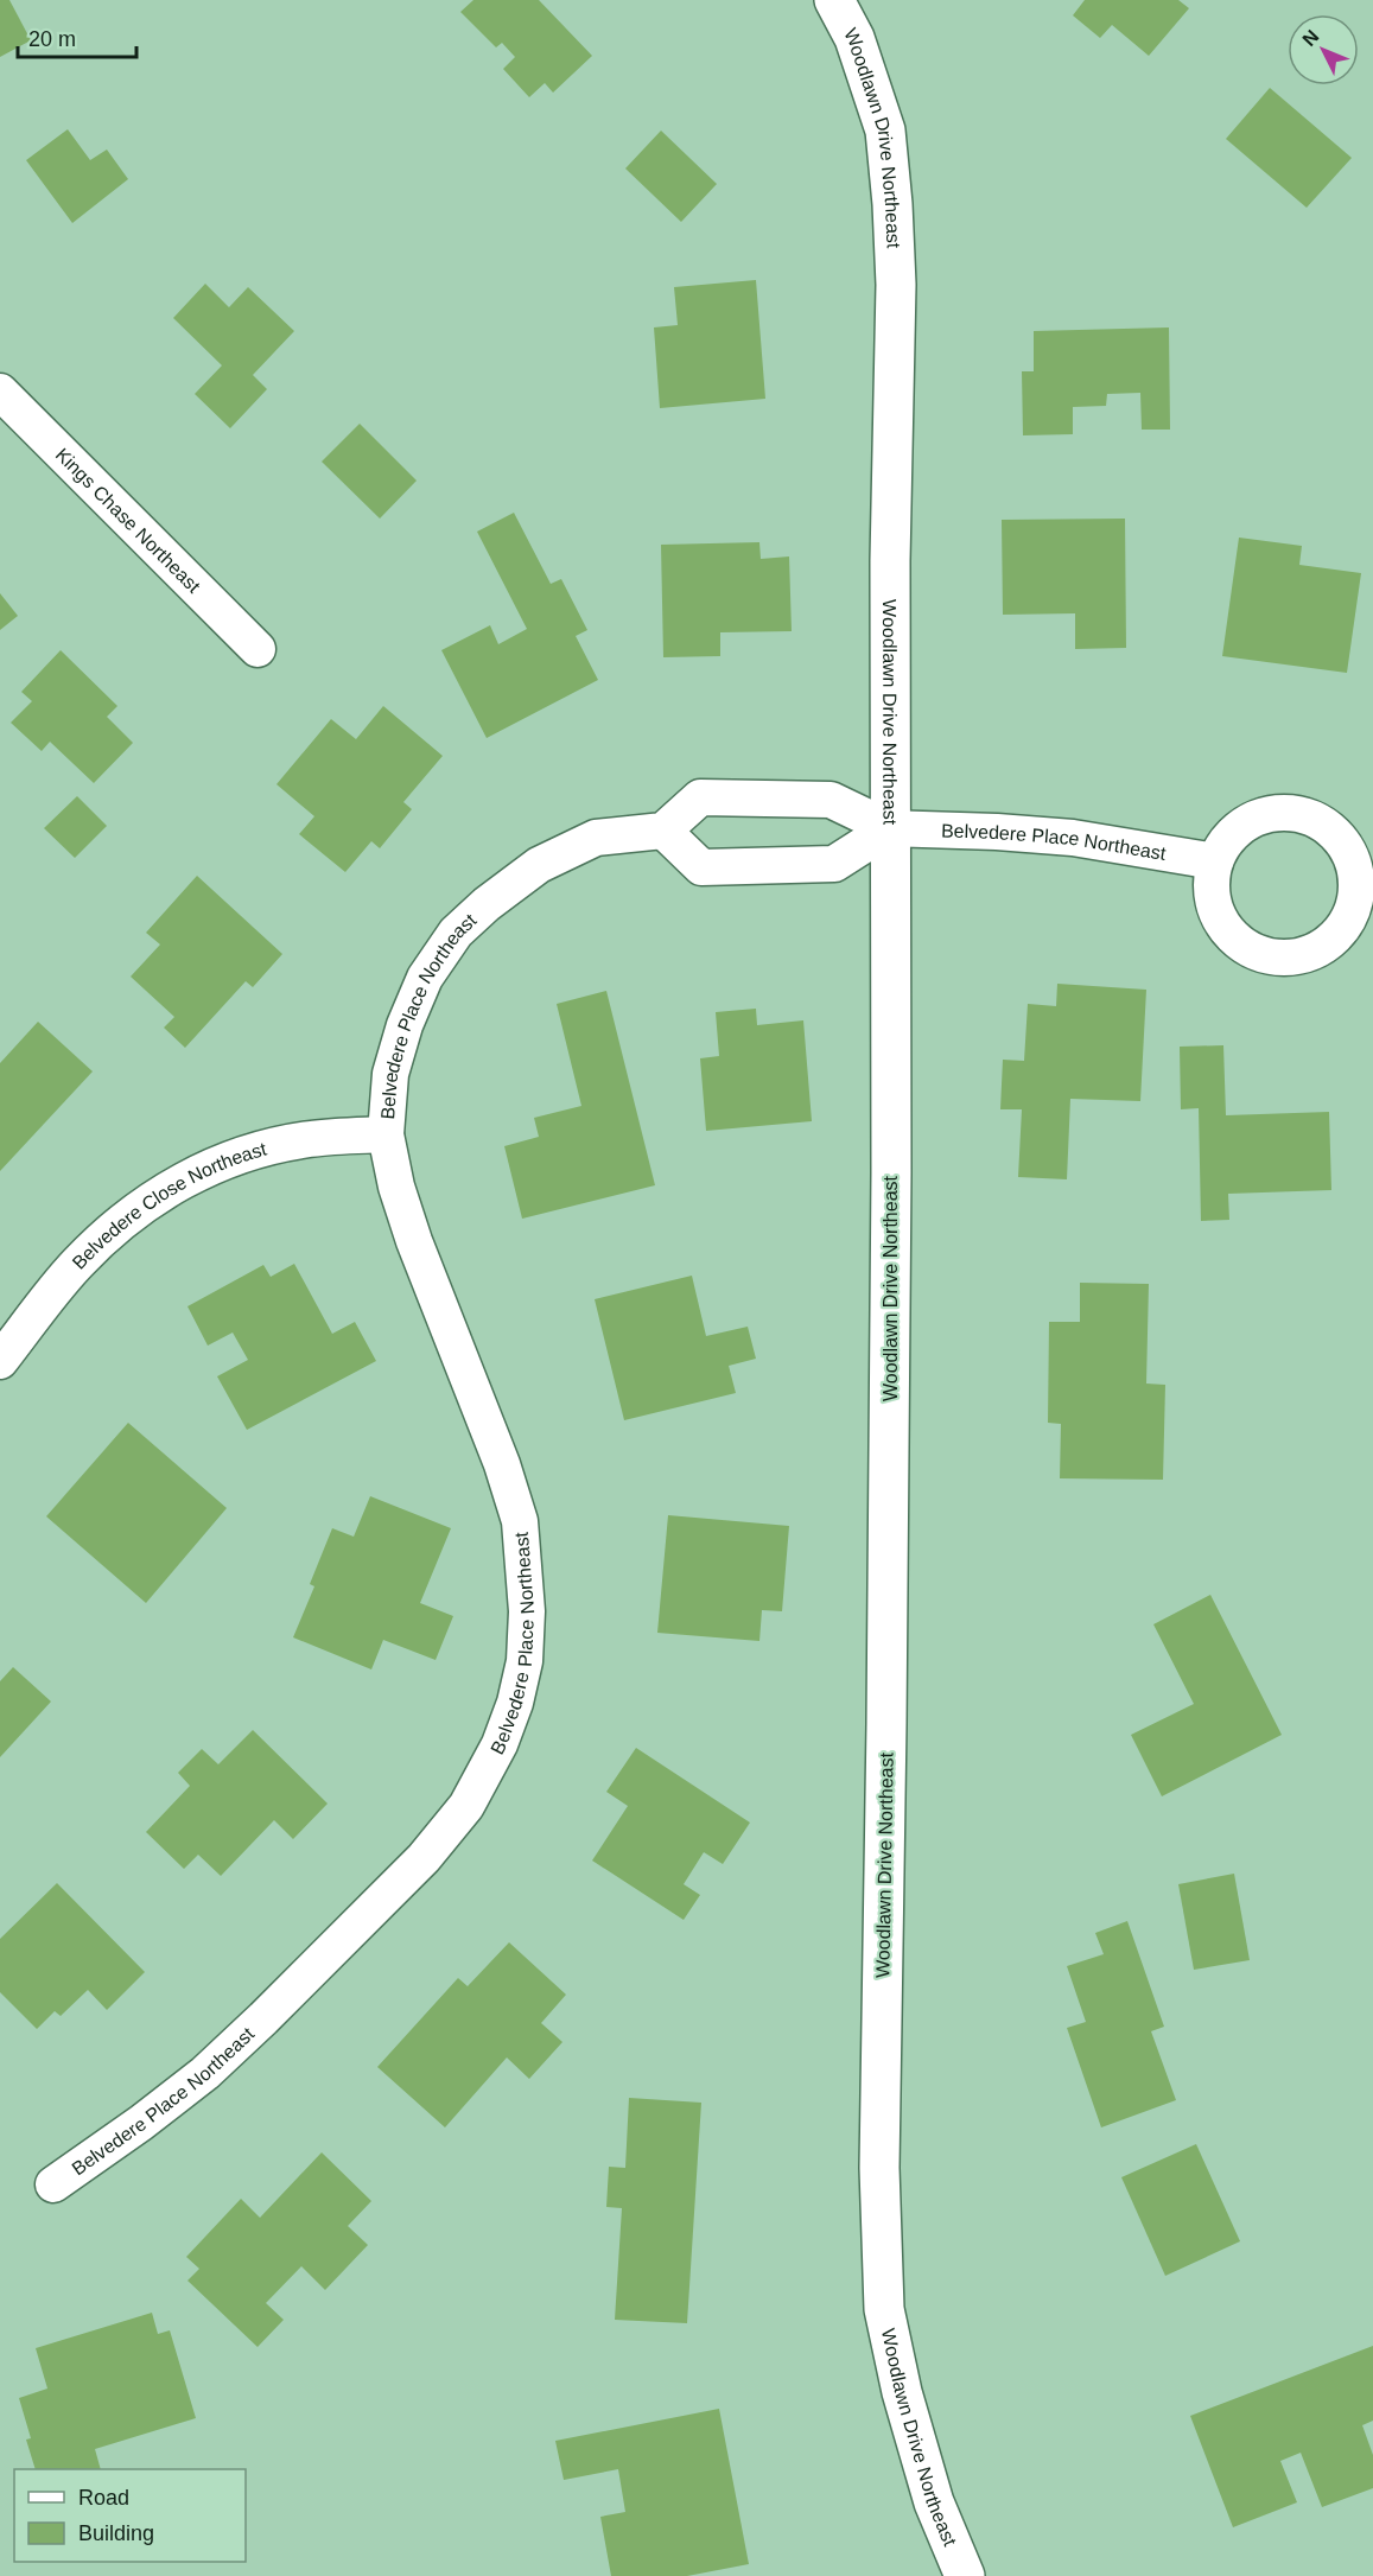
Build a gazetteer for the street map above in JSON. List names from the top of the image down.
{
  "streets": {
    "street": [
      "Woodlawn Drive Northeast",
      "Kings Chase Northeast",
      "Belvedere Place Northeast",
      "Belvedere Close Northeast"
    ]
  },
  "crossings": [
    ["Woodlawn Drive Northeast", "Belvedere Place Northeast"],
    ["Belvedere Place Northeast", "Belvedere Close Northeast"]
  ],
  "legend": ["Road", "Building"],
  "scale_bar": "20 m",
  "north": "top left"
}
